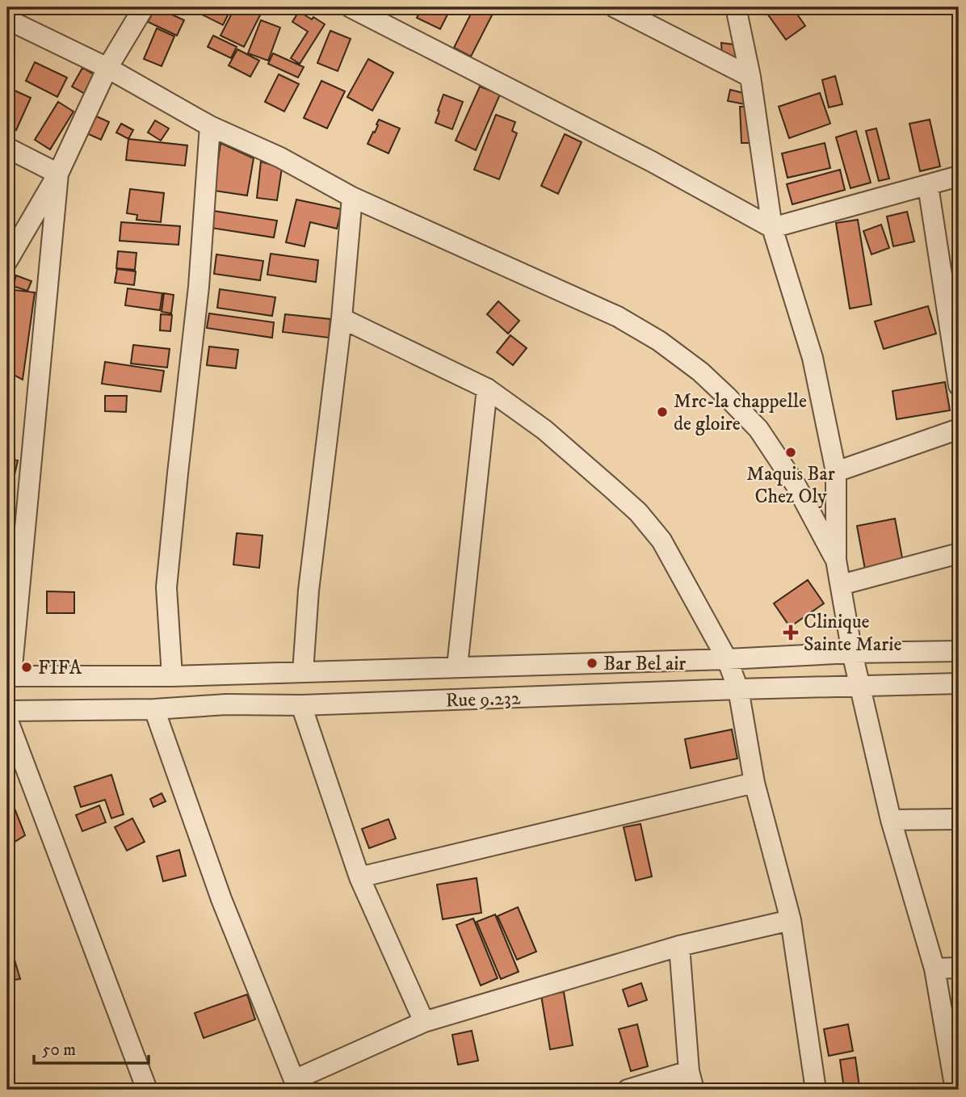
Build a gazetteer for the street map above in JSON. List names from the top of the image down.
{
  "streets": {
    "street": ["Rue 9.232"]
  },
  "places": {
    "other": [
      "Mrc-la chappelle de gloire",
      "Maquis Bar Chez Oly",
      "Bar Bel air",
      "FIFA"
    ],
    "health": ["Clinique Sainte Marie"]
  },
  "scale_bar": "50 m"
}
